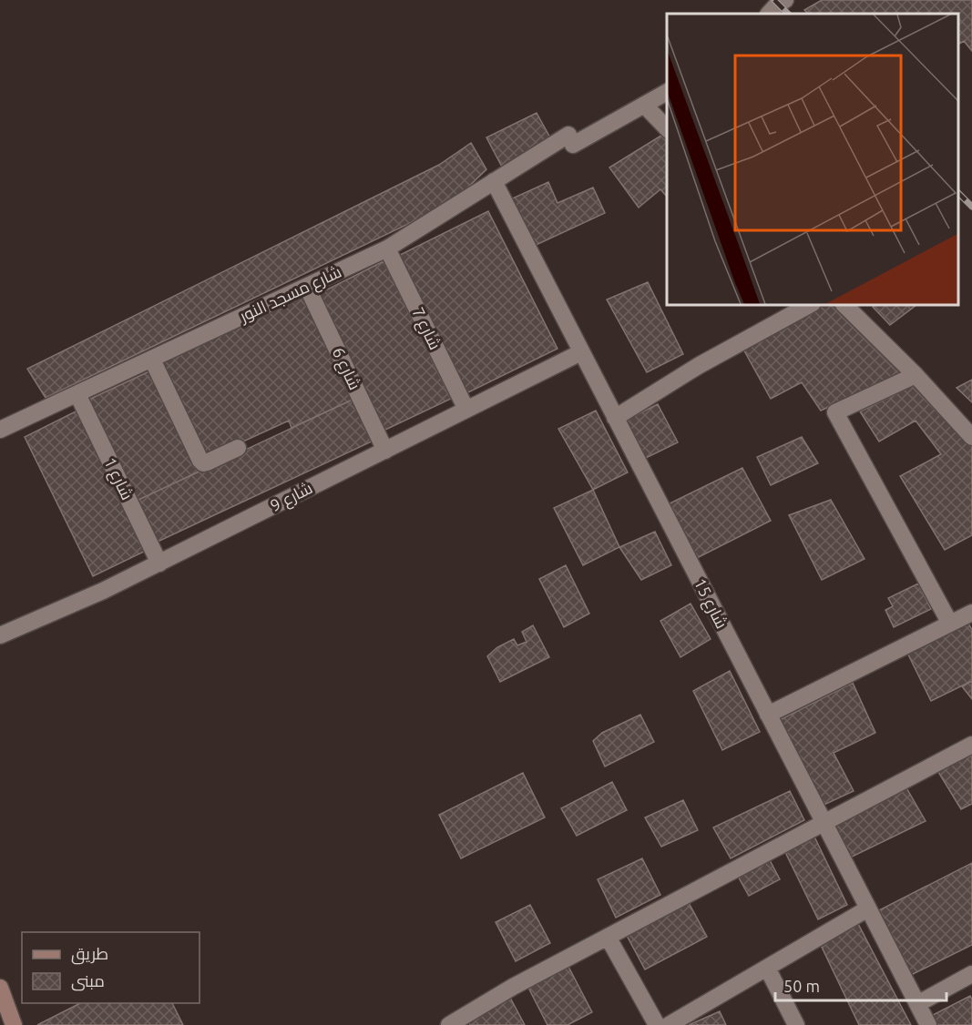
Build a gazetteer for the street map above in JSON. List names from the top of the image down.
{
  "streets": {
    "street": [
      "شارع مسجد النور",
      "شارع 7",
      "شارع 6",
      "شارع 1",
      "شارع 9",
      "شارع 15"
    ]
  },
  "crossings": [
    ["شارع مسجد النور", "شارع 7"],
    ["شارع مسجد النور", "شارع 6"],
    ["شارع مسجد النور", "شارع 1"],
    ["شارع مسجد النور", "شارع 15"],
    ["شارع 7", "شارع 9"],
    ["شارع 6", "شارع 9"],
    ["شارع 1", "شارع 9"],
    ["شارع 9", "شارع 15"]
  ],
  "legend": ["طريق", "مبنى"],
  "scale_bar": "50 m"
}
